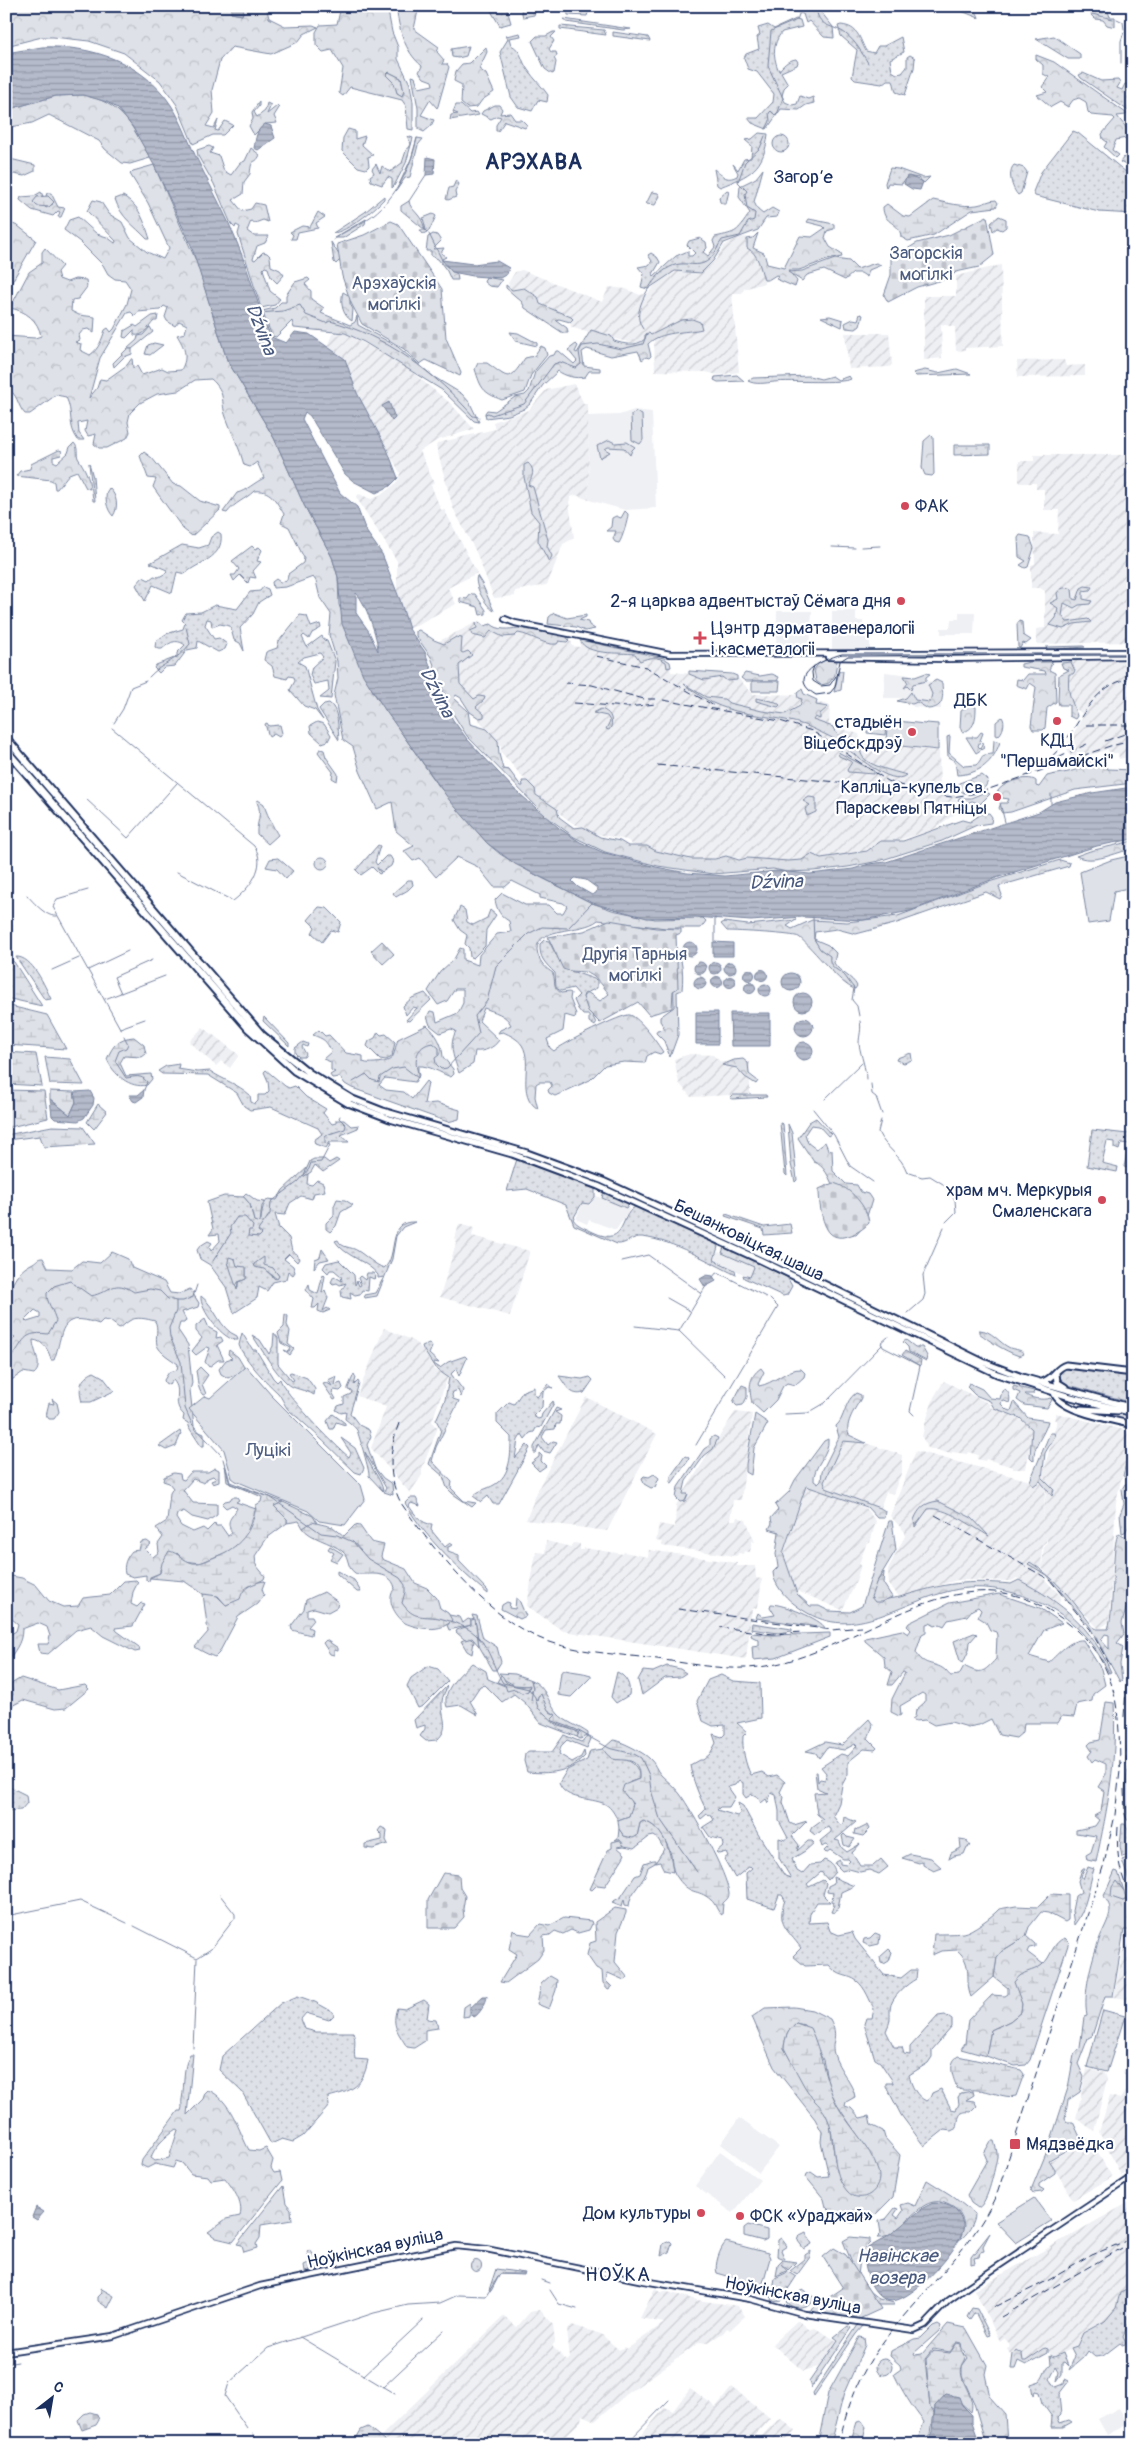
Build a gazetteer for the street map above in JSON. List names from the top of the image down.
{
  "streets": {
    "main road": ["Бешанковіцкая шаша", "Ноўкінская вуліца"]
  },
  "districts": [
    "АРЭХАВА",
    "Загорʼе",
    "ДБК",
    "НОЎКА"
  ],
  "water": ["Dźvina", "Навінскае возера"],
  "parks": [
    "Загорскія могілкі",
    "Арэхаўскія могілкі",
    "Другія Тарныя могілкі",
    "Луцікі"
  ],
  "places": {
    "other": [
      "ФАК",
      "2-я царква адвентыстаў Сёмага дня",
      "КДЦ \"Першамайскі\"",
      "стадыён Віцебскдрэў",
      "Капліца-купель св. Параскевы Пятніцы",
      "храм мч. Меркурыя Смаленскага",
      "Дом культуры",
      "ФСК «Ураджай»"
    ],
    "health": ["Цэнтр дэрматавенералогіі і касметалогіі"],
    "transit": ["Мядзвёдка"]
  },
  "north": "top right"
}
